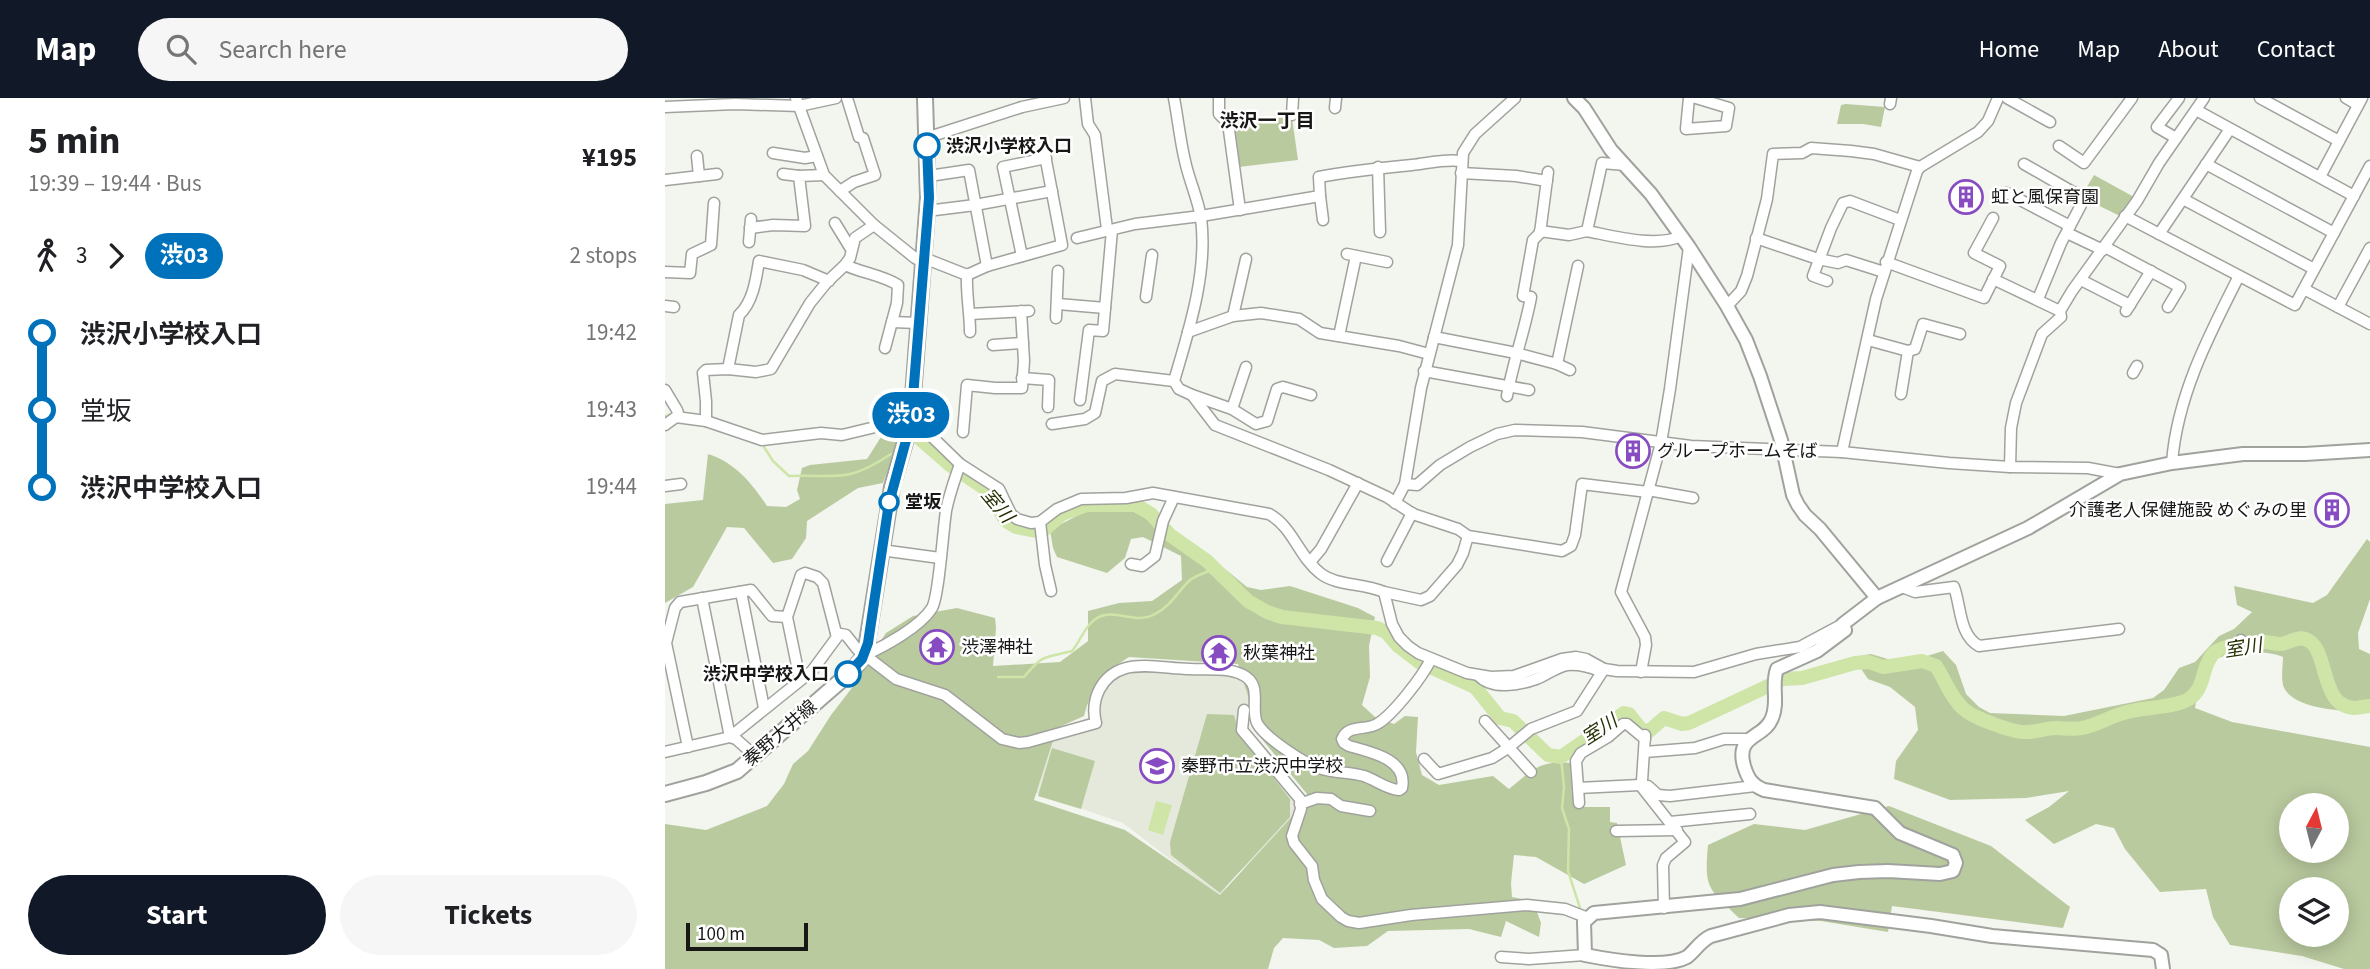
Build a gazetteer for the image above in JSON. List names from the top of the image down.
{
  "streets": {
    "main road": ["秦野大井線"]
  },
  "districts": ["渋沢一丁目"],
  "water": ["室川"],
  "places": {
    "other": ["渋沢小学校入口", "堂坂", "渋沢中学校入口"],
    "building": ["虹と風保育園", "グループホームそば", "介護老人保健施設 めぐみの里"],
    "temple": ["渋澤神社", "秋葉神社"],
    "school or university": ["秦野市立渋沢中学校"]
  },
  "lines": ["bus line 渋03"],
  "scale_bar": "100 m",
  "north": "top",
  "page": {
    "header": "Map",
    "search": "Search here",
    "nav": [
      "Home",
      "Map",
      "About",
      "Contact"
    ],
    "heading": ["5 min", "19:39 – 19:44 · Bus", "¥195"],
    "on_map": "渋03",
    "legs": ["3", "渋03", "2 stops"],
    "list": [
      {
        "name": "渋沢小学校入口",
        "value": "19:42"
      },
      {
        "name": "堂坂",
        "value": "19:43"
      },
      {
        "name": "渋沢中学校入口",
        "value": "19:44"
      }
    ],
    "buttons": ["Start", "Tickets"],
    "scale": "100 m"
  }
}
